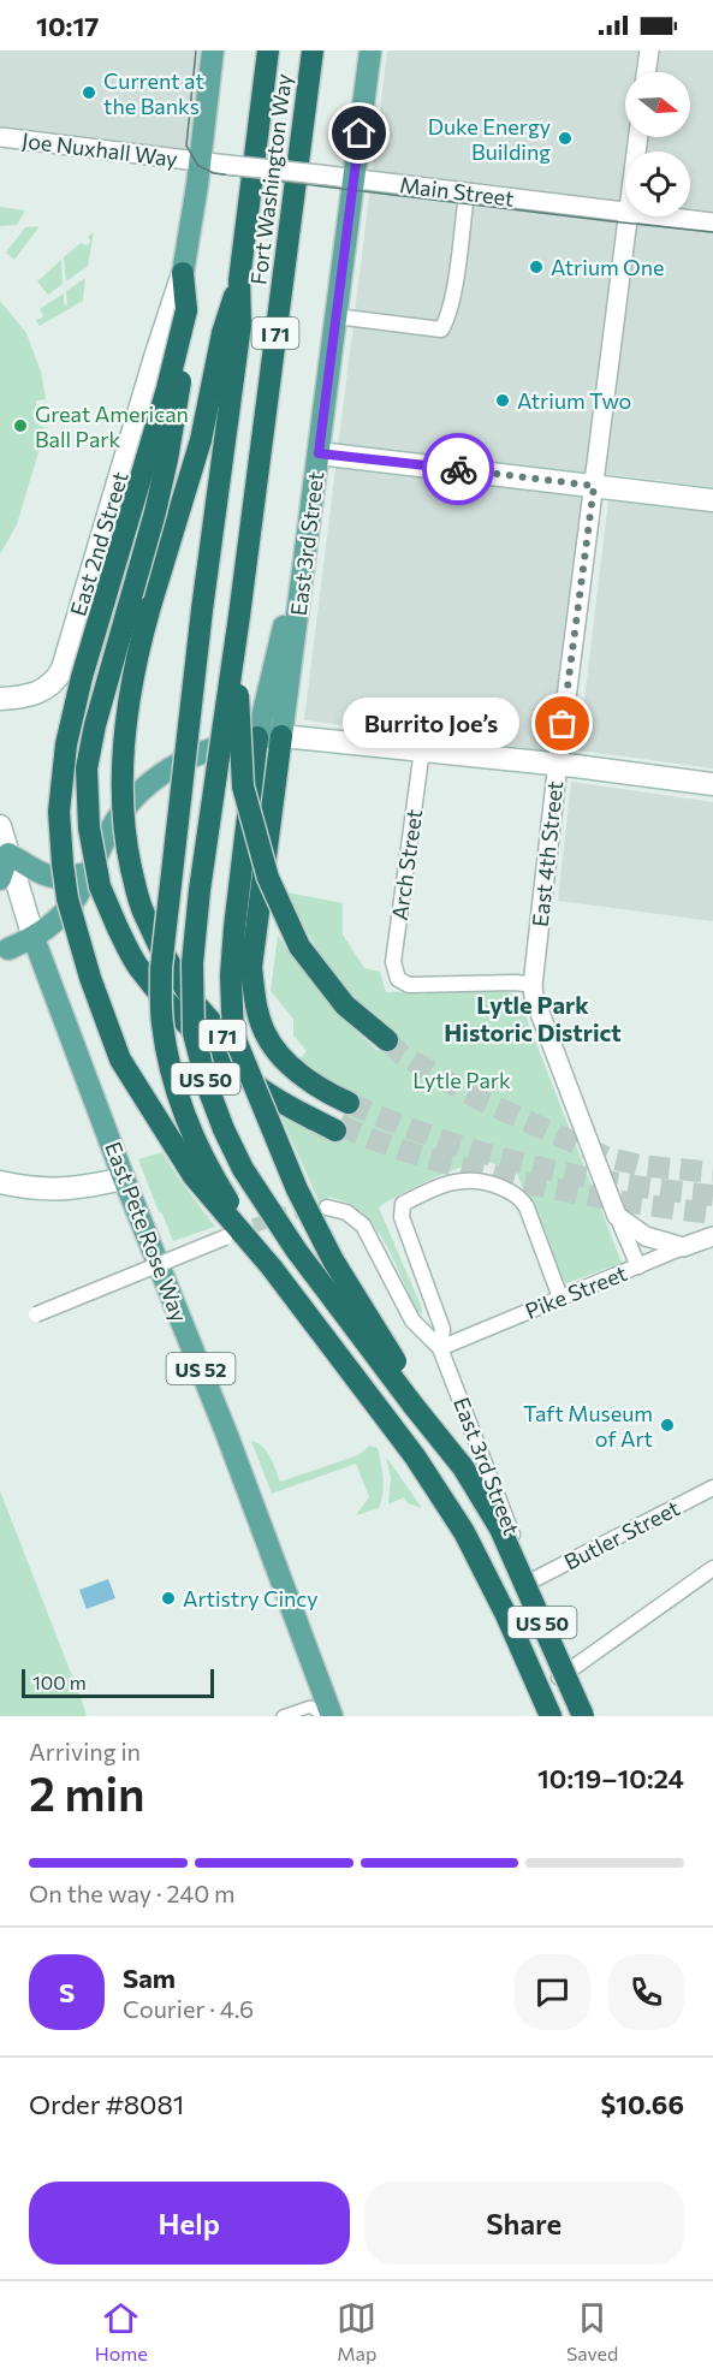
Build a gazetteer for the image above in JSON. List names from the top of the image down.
{
  "streets": {
    "highway": ["Fort Washington Way", "I 71", "US 50"],
    "main road": [
      "East 2nd Street",
      "East 3rd Street",
      "East Pete Rose Way",
      "US 52"
    ],
    "street": [
      "Joe Nuxhall Way",
      "Main Street",
      "East 4th Street",
      "Arch Street",
      "Pike Street",
      "Butler Street"
    ]
  },
  "crossings": [
    ["Joe Nuxhall Way", "Main Street"],
    ["Joe Nuxhall Way", "East 2nd Street"],
    ["Fort Washington Way", "I 71"],
    ["Fort Washington Way", "US 50"],
    ["Main Street", "East 2nd Street"],
    ["Main Street", "East 3rd Street"],
    ["I 71", "US 50"],
    ["East 3rd Street", "Pike Street"],
    ["East 3rd Street", "Butler Street"],
    ["East 4th Street", "Arch Street"],
    ["East 4th Street", "Pike Street"]
  ],
  "districts": ["Lytle Park Historic District"],
  "parks": ["Lytle Park"],
  "places": [
    "Current at the Banks",
    "Duke Energy Building",
    "Atrium One",
    "Atrium Two",
    "Great American Ball Park",
    "Burrito Joe’s",
    "Taft Museum of Art",
    "Artistry Cincy"
  ],
  "scale_bar": "100 m",
  "north": "right",
  "page": {
    "status": "10:17",
    "bubble": "Burrito Joe’s",
    "scale": "100 m",
    "heading": ["2 min", "Arriving in", "10:19–10:24"],
    "panel": [
      "Sam",
      "Courier · 4.6",
      "Order #8081",
      "$10.66"
    ],
    "bar": "On the way · 240 m",
    "round": "S",
    "buttons": ["Help", "Share"],
    "tabs": ["Home", "Map", "Saved"]
  }
}
